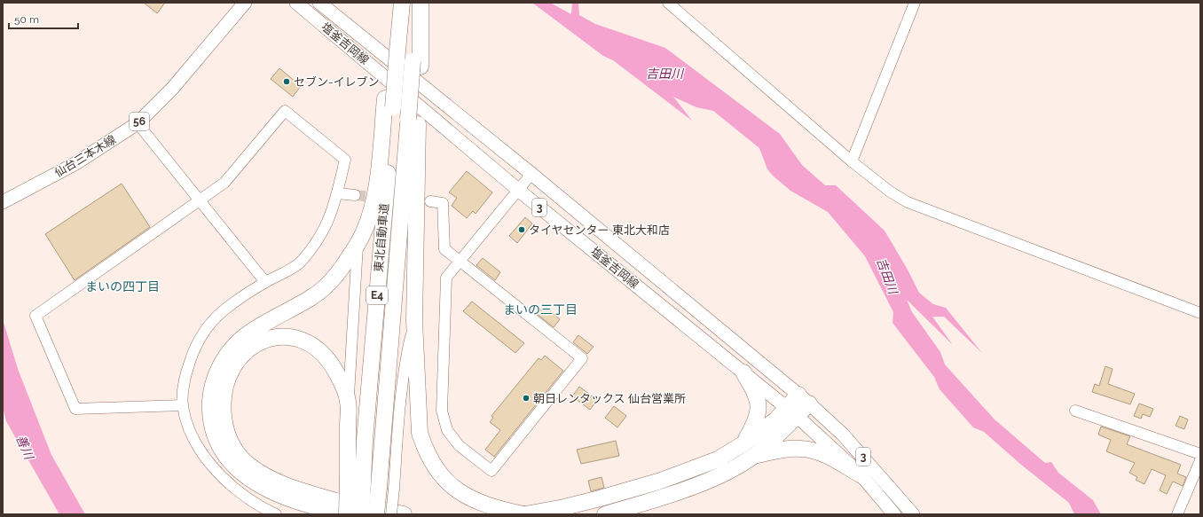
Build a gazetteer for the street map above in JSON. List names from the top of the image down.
{
  "streets": {
    "highway": ["東北自動車道", "E4"],
    "main road": [
      "塩釜吉岡線",
      "56",
      "仙台三本木線",
      "3"
    ]
  },
  "districts": ["まいの四丁目", "まいの三丁目"],
  "water": ["吉田川", "善川"],
  "places": ["セブン-イレブン", "タイヤセンター 東北大和店", "朝日レンタックス 仙台営業所"],
  "scale_bar": "50 m"
}
